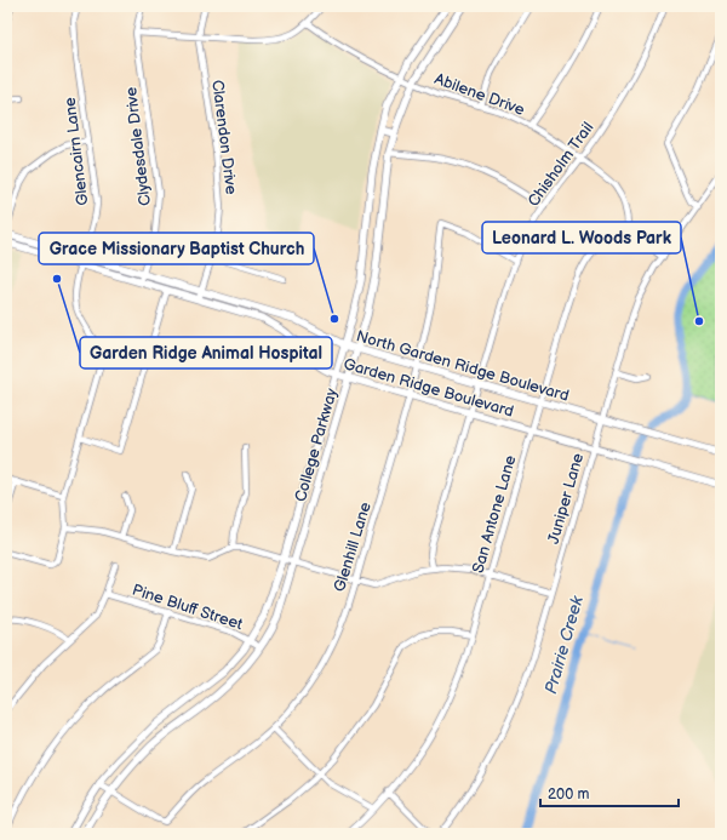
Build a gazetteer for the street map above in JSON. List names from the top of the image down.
{
  "streets": {
    "main road": ["North Garden Ridge Boulevard", "Garden Ridge Boulevard", "College Parkway"],
    "street": [
      "Abilene Drive",
      "Clarendon Drive",
      "Clydesdale Drive",
      "Glencairn Lane",
      "Chisholm Trail",
      "Juniper Lane",
      "San Antone Lane",
      "Glenhill Lane",
      "Pine Bluff Street"
    ]
  },
  "crossings": [
    ["Abilene Drive", "Chisholm Trail"],
    ["Abilene Drive", "College Parkway"],
    ["Abilene Drive", "San Antone Lane"],
    ["Clarendon Drive", "North Garden Ridge Boulevard"],
    ["Clarendon Drive", "Garden Ridge Boulevard"],
    ["Clydesdale Drive", "North Garden Ridge Boulevard"],
    ["Clydesdale Drive", "Garden Ridge Boulevard"],
    ["Glencairn Lane", "North Garden Ridge Boulevard"],
    ["Glencairn Lane", "Garden Ridge Boulevard"],
    ["Chisholm Trail", "North Garden Ridge Boulevard"],
    ["Chisholm Trail", "Garden Ridge Boulevard"],
    ["Chisholm Trail", "Glenhill Lane"],
    ["North Garden Ridge Boulevard", "College Parkway"],
    ["North Garden Ridge Boulevard", "Juniper Lane"],
    ["North Garden Ridge Boulevard", "San Antone Lane"],
    ["North Garden Ridge Boulevard", "Glenhill Lane"],
    ["Garden Ridge Boulevard", "College Parkway"],
    ["Garden Ridge Boulevard", "Juniper Lane"],
    ["Garden Ridge Boulevard", "San Antone Lane"],
    ["Garden Ridge Boulevard", "Glenhill Lane"],
    ["College Parkway", "Glenhill Lane"],
    ["College Parkway", "Pine Bluff Street"]
  ],
  "water": ["Prairie Creek"],
  "places": ["Garden Ridge Animal Hospital", "Grace Missionary Baptist Church", "Leonard L. Woods Park"],
  "scale_bar": "200 m"
}
